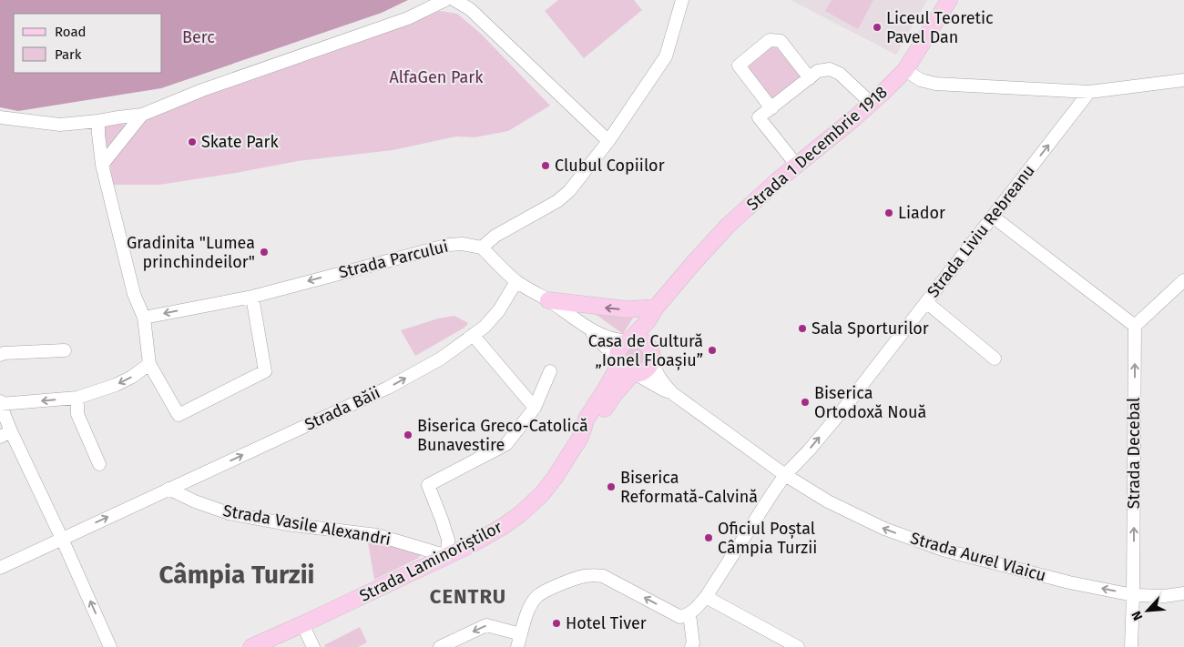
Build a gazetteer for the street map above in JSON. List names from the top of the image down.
{
  "streets": {
    "main road": ["Strada 1 Decembrie 1918", "Strada Laminoriștilor"],
    "street": [
      "Strada Liviu Rebreanu",
      "Strada Parcului",
      "Strada Băii",
      "Strada Decebal",
      "Strada Vasile Alexandri",
      "Strada Aurel Vlaicu"
    ]
  },
  "crossings": [
    ["Strada 1 Decembrie 1918", "Strada Laminoriștilor"],
    ["Strada Liviu Rebreanu", "Strada Aurel Vlaicu"],
    ["Strada Băii", "Strada Vasile Alexandri"],
    ["Strada Decebal", "Strada Aurel Vlaicu"],
    ["Strada Vasile Alexandri", "Strada Laminoriștilor"]
  ],
  "one_way": [
    "Strada Liviu Rebreanu",
    "Strada Parcului",
    "Strada Băii",
    "Strada Decebal",
    "Strada Aurel Vlaicu"
  ],
  "districts": ["Câmpia Turzii", "CENTRU"],
  "parks": ["Berc", "AlfaGen Park"],
  "places": [
    "Liceul Teoretic Pavel Dan",
    "Skate Park",
    "Clubul Copiilor",
    "Liador",
    "Gradinita \"Lumea princhindeilor\"",
    "Sala Sporturilor",
    "Casa de Cultură „Ionel Floașiu”",
    "Biserica Ortodoxă Nouă",
    "Biserica Greco-Catolică Bunavestire",
    "Biserica Reformată-Calvină",
    "Oficiul Poștal Câmpia Turzii",
    "Hotel Tiver"
  ],
  "legend": ["Road", "Park"],
  "north": "bottom left"
}
